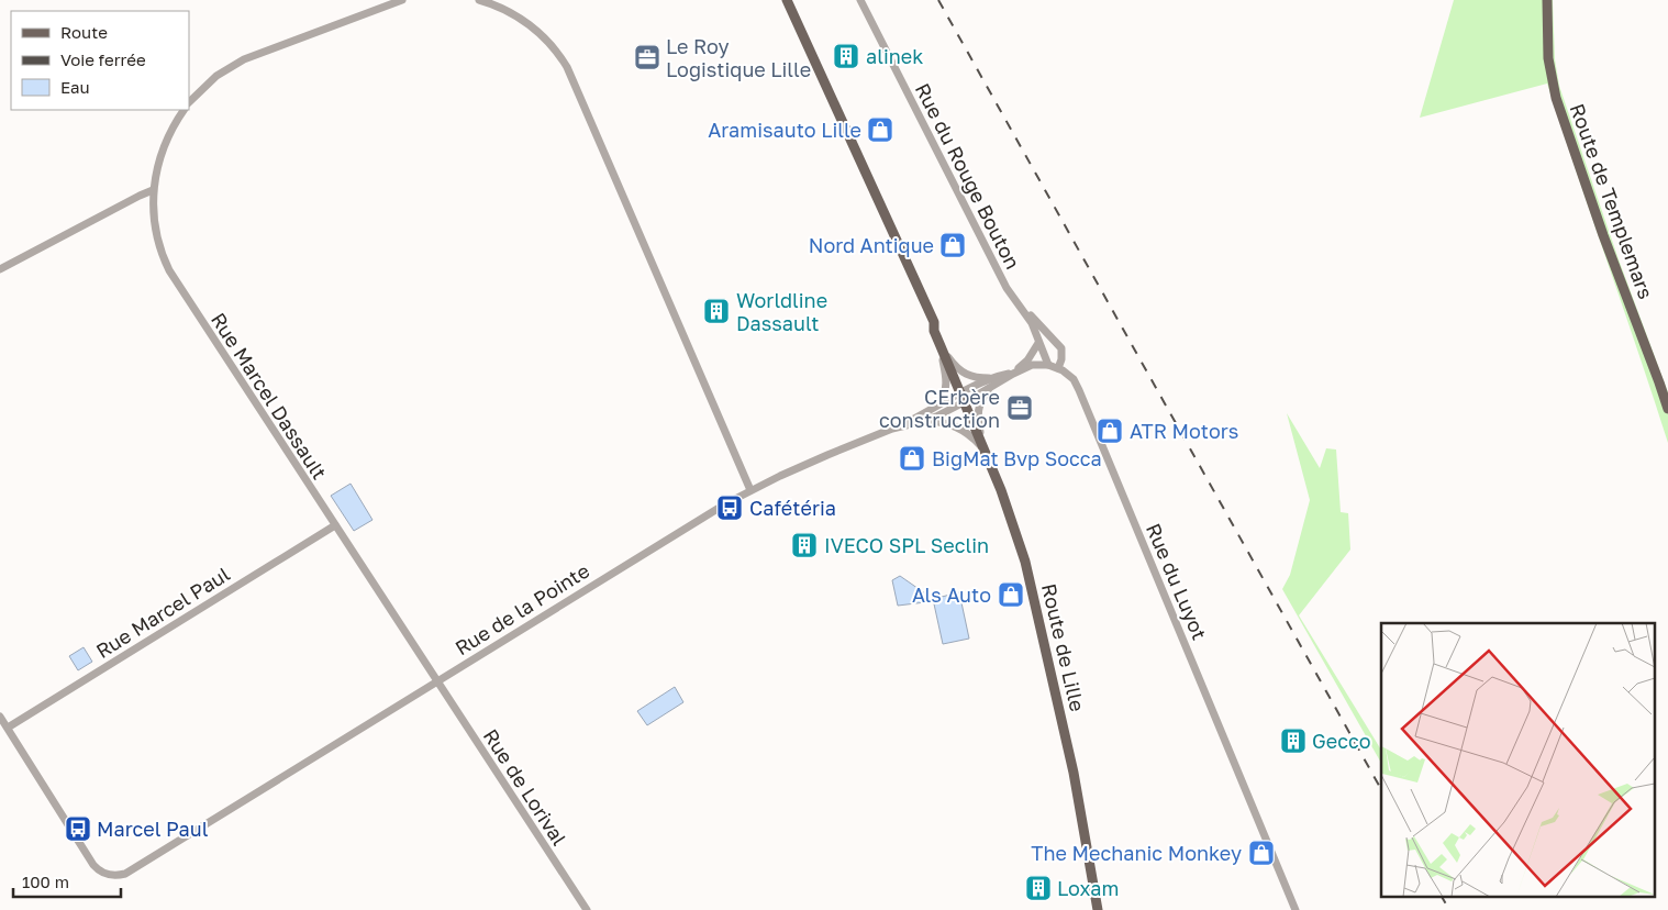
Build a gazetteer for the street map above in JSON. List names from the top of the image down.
{
  "streets": {
    "main road": ["Route de Templemars", "Route de Lille"],
    "street": [
      "Rue du Rouge Bouton",
      "Rue Marcel Dassault",
      "Rue du Luyot",
      "Rue de la Pointe",
      "Rue Marcel Paul",
      "Rue de Lorival"
    ]
  },
  "crossings": [
    ["Rue du Rouge Bouton", "Rue du Luyot"],
    ["Rue Marcel Dassault", "Rue de la Pointe"],
    ["Rue Marcel Dassault", "Rue Marcel Paul"],
    ["Rue Marcel Dassault", "Rue de Lorival"],
    ["Rue du Luyot", "Rue de la Pointe"],
    ["Rue du Luyot", "Route de Lille"],
    ["Rue de la Pointe", "Rue Marcel Paul"],
    ["Rue de la Pointe", "Route de Lille"],
    ["Rue de la Pointe", "Rue de Lorival"]
  ],
  "places": {
    "building": [
      "alinek",
      "Worldline Dassault",
      "IVECO SPL Seclin",
      "Gecco",
      "Loxam"
    ],
    "office": ["Le Roy Logistique Lille", "CErbère construction"],
    "shop": [
      "Aramisauto Lille",
      "Nord Antique",
      "ATR Motors",
      "BigMat Bvp Socca",
      "Als Auto",
      "The Mechanic Monkey"
    ],
    "bus stop": ["Cafétéria", "Marcel Paul"]
  },
  "legend": ["Route", "Voie ferrée", "Eau"],
  "scale_bar": "100 m"
}
